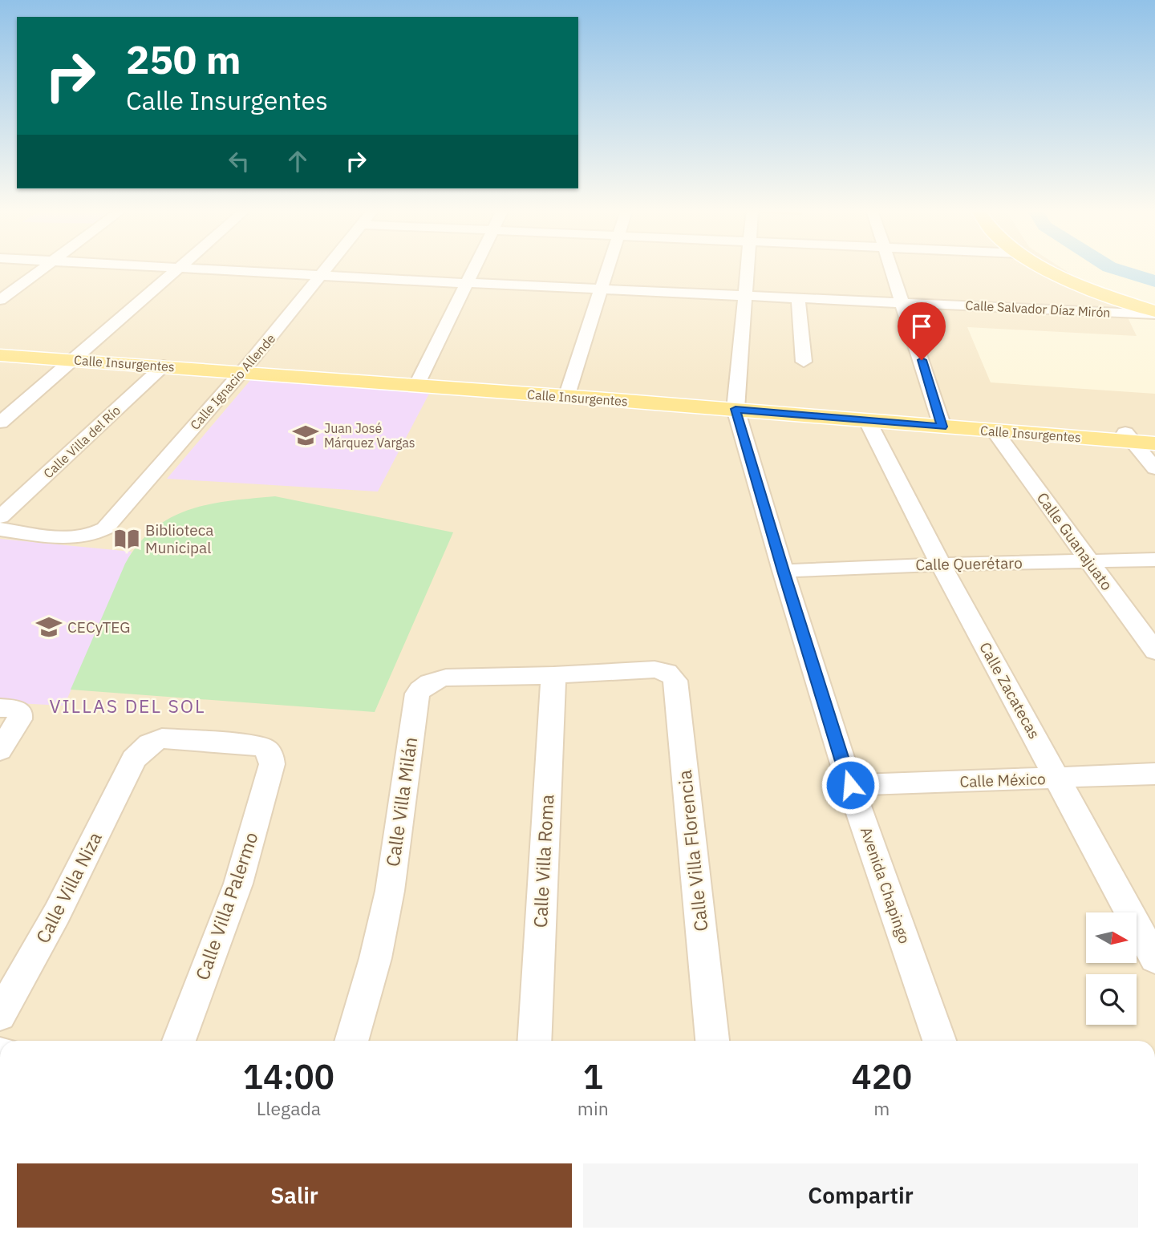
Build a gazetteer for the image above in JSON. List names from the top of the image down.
{
  "streets": {
    "main road": ["Calle Insurgentes"],
    "street": [
      "Calle Salvador Díaz Mirón",
      "Calle Ignacio Allende",
      "Calle Villa del Río",
      "Calle Guanajuato",
      "Calle Querétaro",
      "Calle Zacatecas",
      "Calle México",
      "Calle Villa Milán",
      "Calle Villa Florencia",
      "Calle Villa Roma",
      "Avenida Chapingo",
      "Calle Villa Niza",
      "Calle Villa Palermo"
    ]
  },
  "crossings": [
    ["Calle Salvador Díaz Mirón", "Calle Ignacio Allende"],
    ["Calle Insurgentes", "Calle Ignacio Allende"],
    ["Calle Insurgentes", "Calle Villa del Río"],
    ["Calle Insurgentes", "Calle Guanajuato"],
    ["Calle Insurgentes", "Calle Zacatecas"],
    ["Calle Insurgentes", "Avenida Chapingo"],
    ["Calle Guanajuato", "Calle Querétaro"],
    ["Calle Querétaro", "Calle Zacatecas"],
    ["Calle Querétaro", "Avenida Chapingo"],
    ["Calle Zacatecas", "Calle México"],
    ["Calle México", "Avenida Chapingo"],
    ["Calle Villa Milán", "Calle Villa Florencia"],
    ["Calle Villa Milán", "Calle Villa Roma"],
    ["Calle Villa Florencia", "Calle Villa Roma"],
    ["Calle Villa Niza", "Calle Villa Palermo"]
  ],
  "districts": ["VILLAS DEL SOL"],
  "places": {
    "school or university": ["Juan José Márquez Vargas", "CECyTEG"],
    "library": ["Biblioteca Municipal"]
  },
  "north": "right",
  "page": {
    "turn": ["250 m", "Calle Insurgentes"],
    "eta": [
      "14:00",
      "Llegada",
      "1",
      "min",
      "420",
      "m"
    ],
    "buttons": ["Salir", "Compartir"]
  }
}
